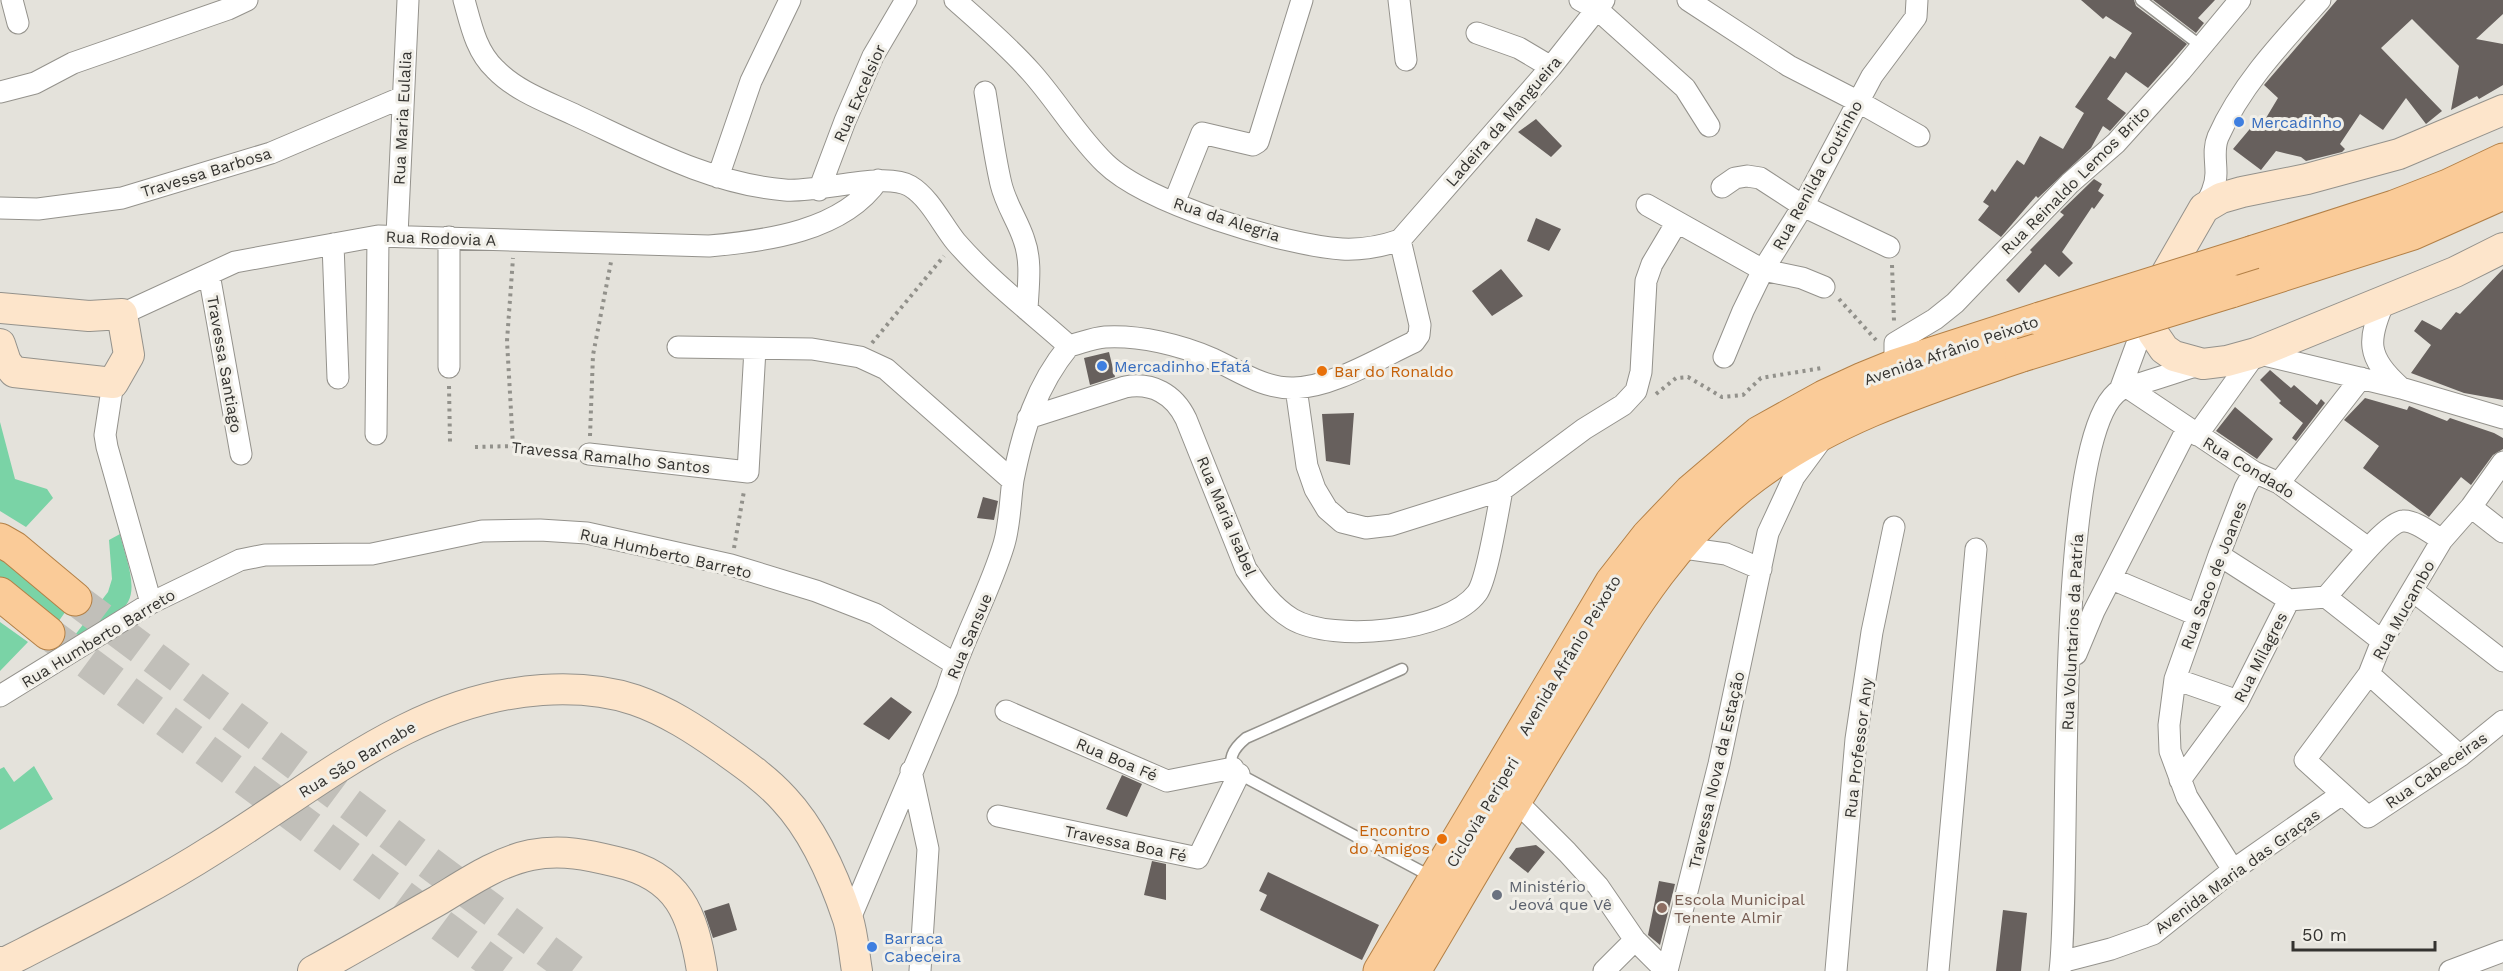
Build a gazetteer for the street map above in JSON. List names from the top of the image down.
{
  "streets": {
    "main road": ["Avenida Afrânio Peixoto"],
    "street": [
      "Rua Excelsior",
      "Rua Maria Eulalia",
      "Ladeira da Mangueira",
      "Travessa Barbosa",
      "Rua Renilda Coutinho",
      "Rua Reinaldo Lemos Brito",
      "Rua da Alegria",
      "Rua Rodovia A",
      "Travessa Santiago",
      "Travessa Ramalho Santos",
      "Rua Condado",
      "Rua Maria Isabel",
      "Rua Humberto Barreto",
      "Rua Saco de Joanes",
      "Rua Mucambo",
      "Rua Voluntarios da Patría",
      "Rua Sansue",
      "Rua Milagres",
      "Rua Professor Any",
      "Rua São Barnabe",
      "Rua Boa Fé",
      "Travessa Nova da Estação",
      "Rua Cabeceiras",
      "Travessa Boa Fé",
      "Avenida Maria das Graças"
    ]
  },
  "crossings": [
    ["Rua Maria Eulalia", "Travessa Barbosa"],
    ["Rua Maria Eulalia", "Rua Rodovia A"],
    ["Ladeira da Mangueira", "Rua da Alegria"],
    ["Rua Reinaldo Lemos Brito", "Avenida Afrânio Peixoto"],
    ["Rua Rodovia A", "Travessa Santiago"],
    ["Avenida Afrânio Peixoto", "Travessa Nova da Estação"],
    ["Rua Condado", "Rua Saco de Joanes"],
    ["Rua Condado", "Rua Voluntarios da Patría"],
    ["Rua Maria Isabel", "Rua Sansue"],
    ["Rua Humberto Barreto", "Rua Sansue"],
    ["Rua Saco de Joanes", "Rua Milagres"],
    ["Rua Saco de Joanes", "Avenida Maria das Graças"],
    ["Rua Mucambo", "Rua Cabeceiras"],
    ["Rua Mucambo", "Avenida Maria das Graças"],
    ["Rua Voluntarios da Patría", "Avenida Maria das Graças"],
    ["Rua Sansue", "Rua São Barnabe"],
    ["Rua Boa Fé", "Travessa Boa Fé"],
    ["Rua Cabeceiras", "Avenida Maria das Graças"]
  ],
  "places": [
    "Mercadinho",
    "Mercadinho Efatá",
    "Bar do Ronaldo",
    "Encontro do Amigos",
    "Ministério Jeová que Vê",
    "Escola Municipal Tenente Almir",
    "Barraca Cabeceira"
  ],
  "scale_bar": "50 m"
}
